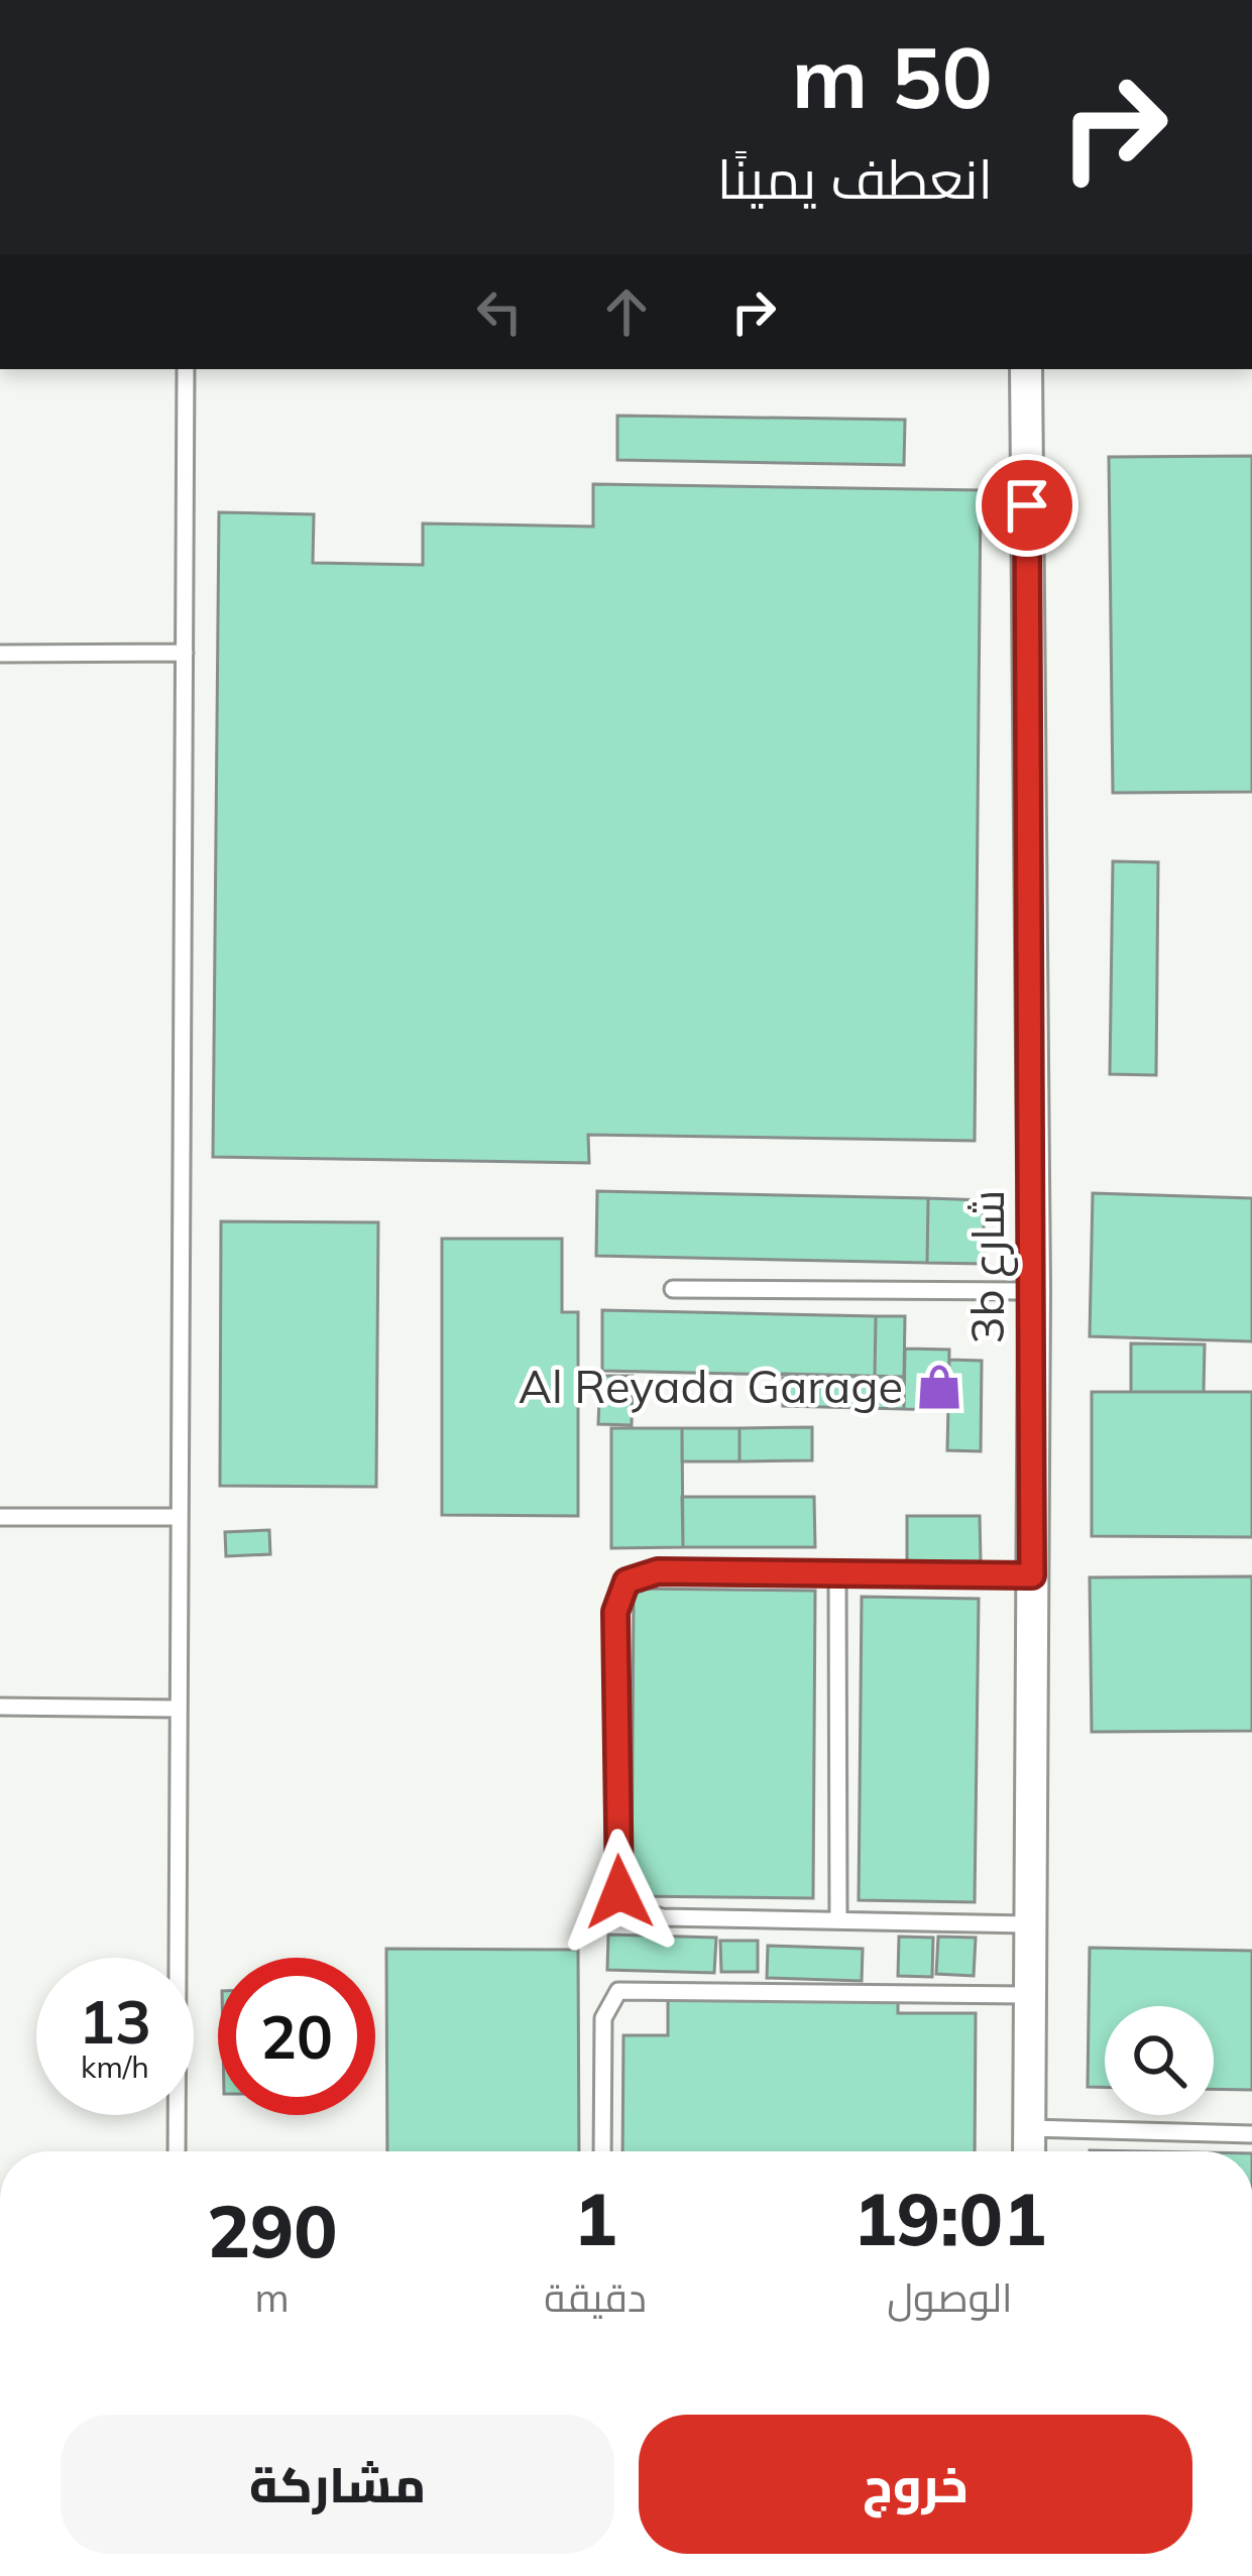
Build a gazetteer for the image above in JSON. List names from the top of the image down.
{
  "streets": {
    "street": ["3b شارع"]
  },
  "places": {
    "shop": ["Al Reyada Garage"]
  },
  "page": {
    "turn": ["50 m", "انعطف يمينًا"],
    "speed": "13 km/h",
    "limit": "20",
    "eta": [
      "19:01",
      "الوصول",
      "1",
      "دقيقة",
      "290",
      "m"
    ],
    "buttons": ["خروج", "مشاركة"]
  }
}
